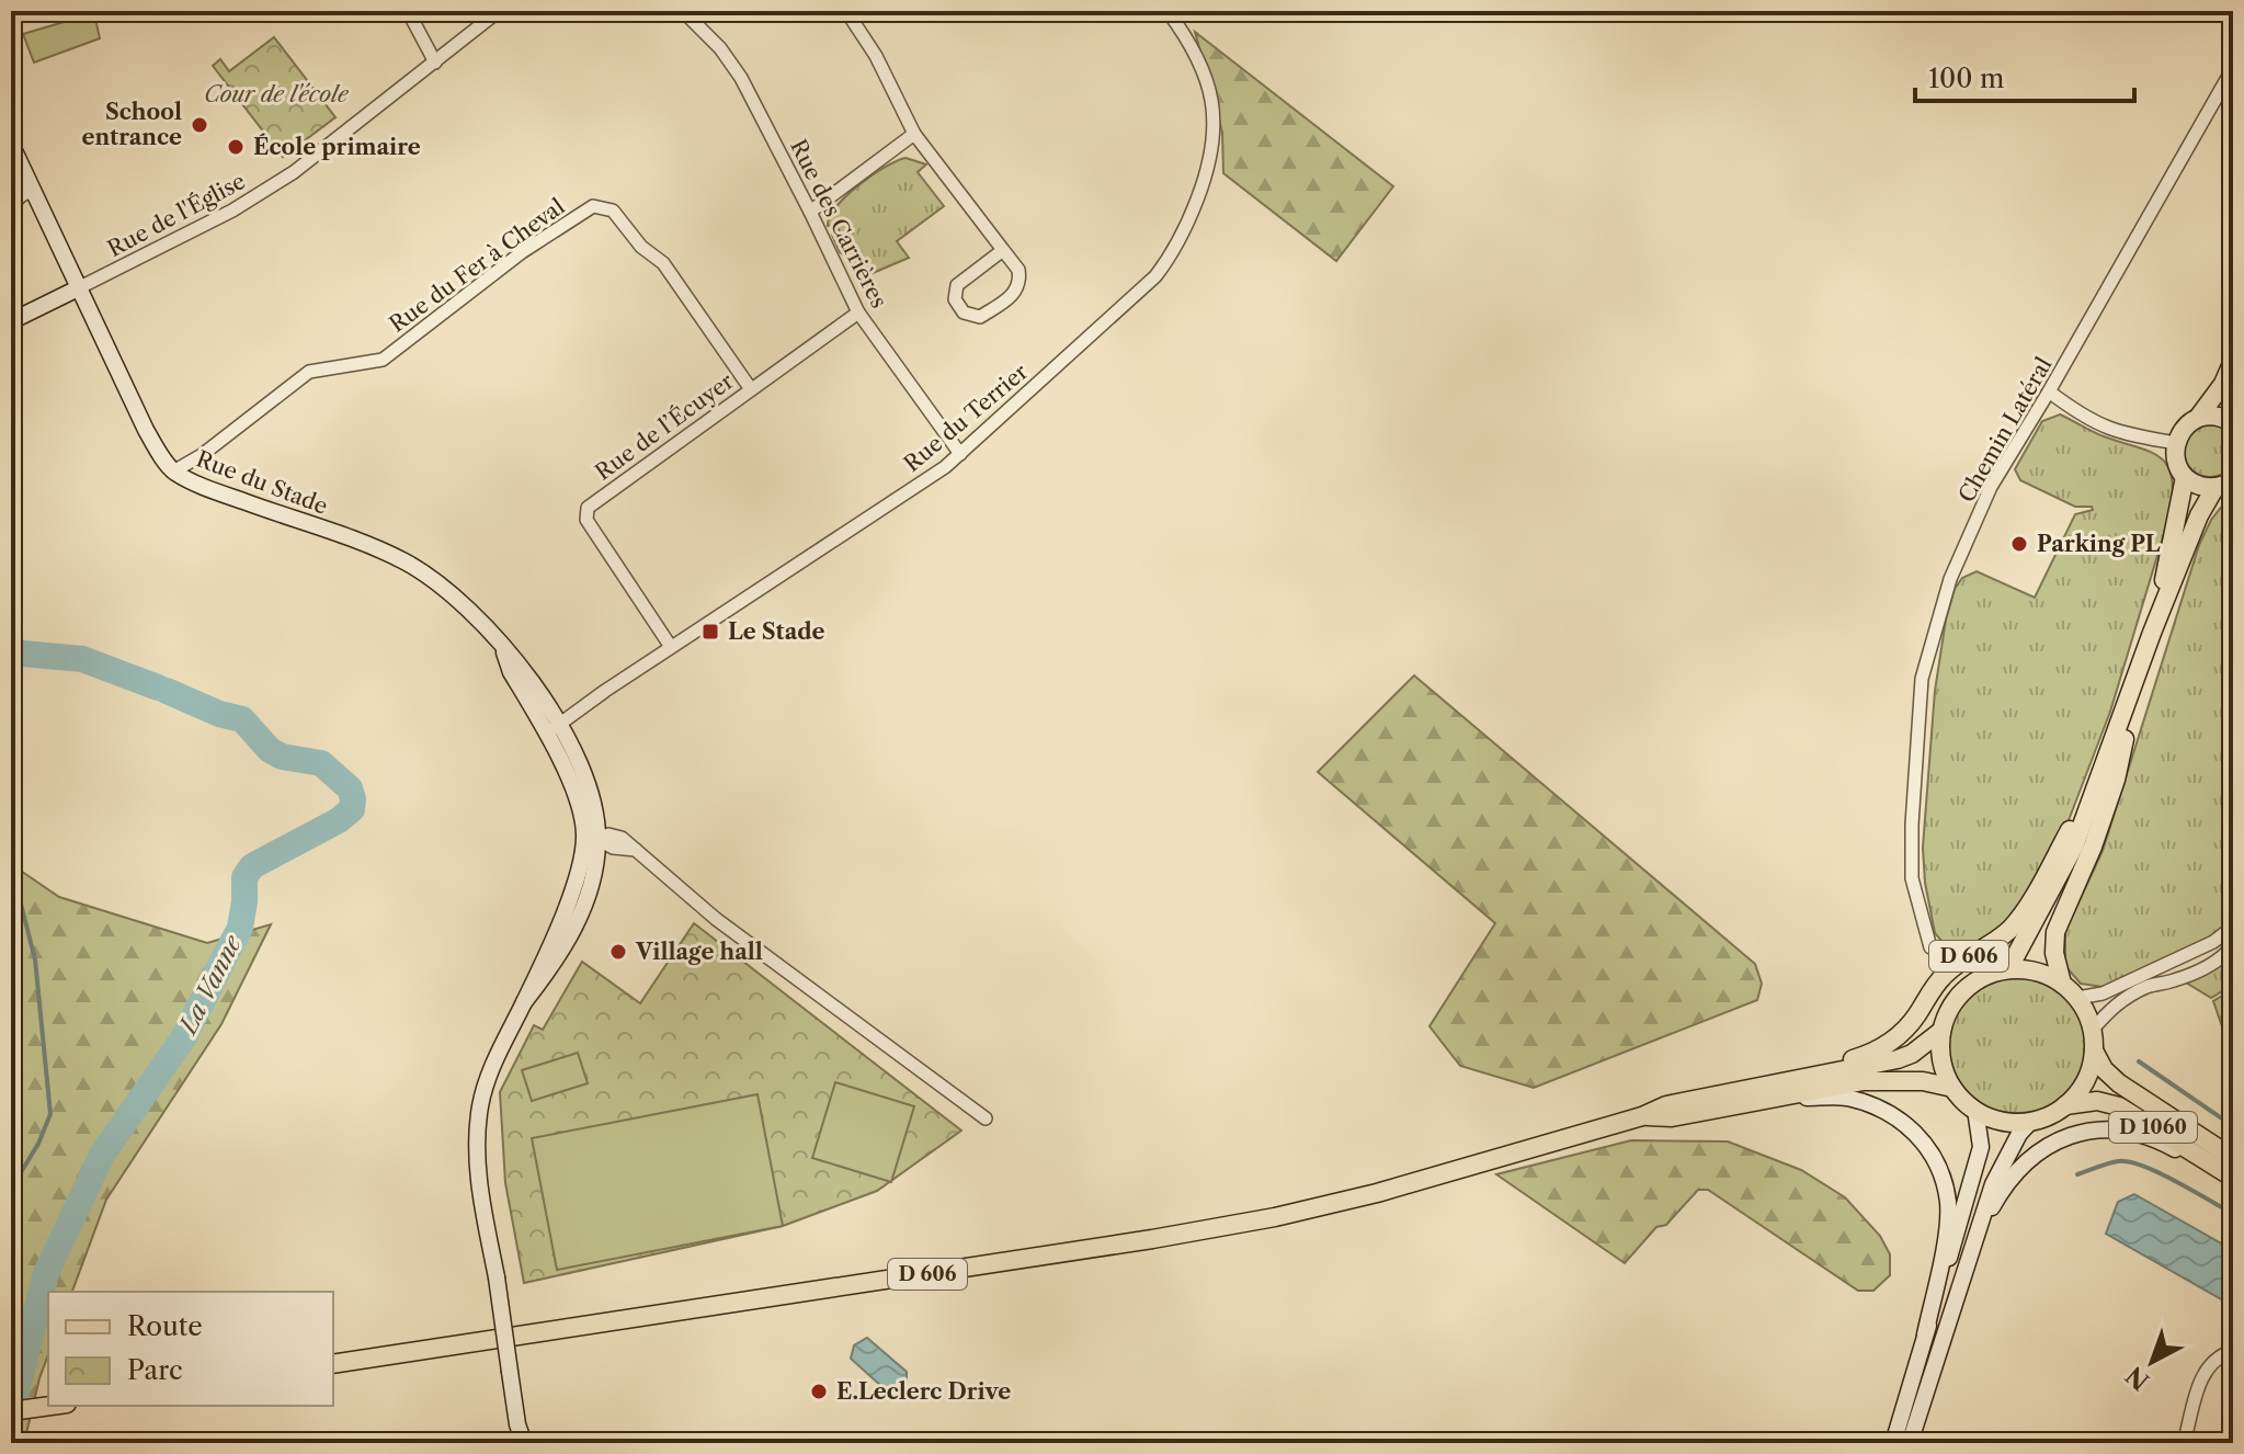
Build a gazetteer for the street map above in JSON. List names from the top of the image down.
{
  "streets": {
    "main road": ["D 606", "D 1060"],
    "street": [
      "Rue de l'Église",
      "Rue des Carrières",
      "Rue du Fer à Cheval",
      "Rue du Terrier",
      "Rue de l’Écuyer",
      "Chemin Latéral",
      "Rue du Stade"
    ]
  },
  "crossings": [
    ["Rue de l'Église", "Rue du Stade"],
    ["Rue des Carrières", "Rue du Terrier"],
    ["Rue des Carrières", "Rue de l’Écuyer"],
    ["Rue du Fer à Cheval", "Rue de l’Écuyer"],
    ["Rue du Fer à Cheval", "Rue du Stade"],
    ["Rue du Terrier", "Rue de l’Écuyer"],
    ["Rue du Terrier", "Rue du Stade"],
    ["D 606", "D 1060"]
  ],
  "water": ["La Vanne"],
  "parks": ["Cour de l'école"],
  "places": {
    "other": [
      "School entrance",
      "École primaire",
      "Parking PL",
      "Village hall",
      "E.Leclerc Drive"
    ],
    "transit": ["Le Stade"]
  },
  "legend": ["Route", "Parc"],
  "scale_bar": "100 m",
  "north": "bottom left"
}
